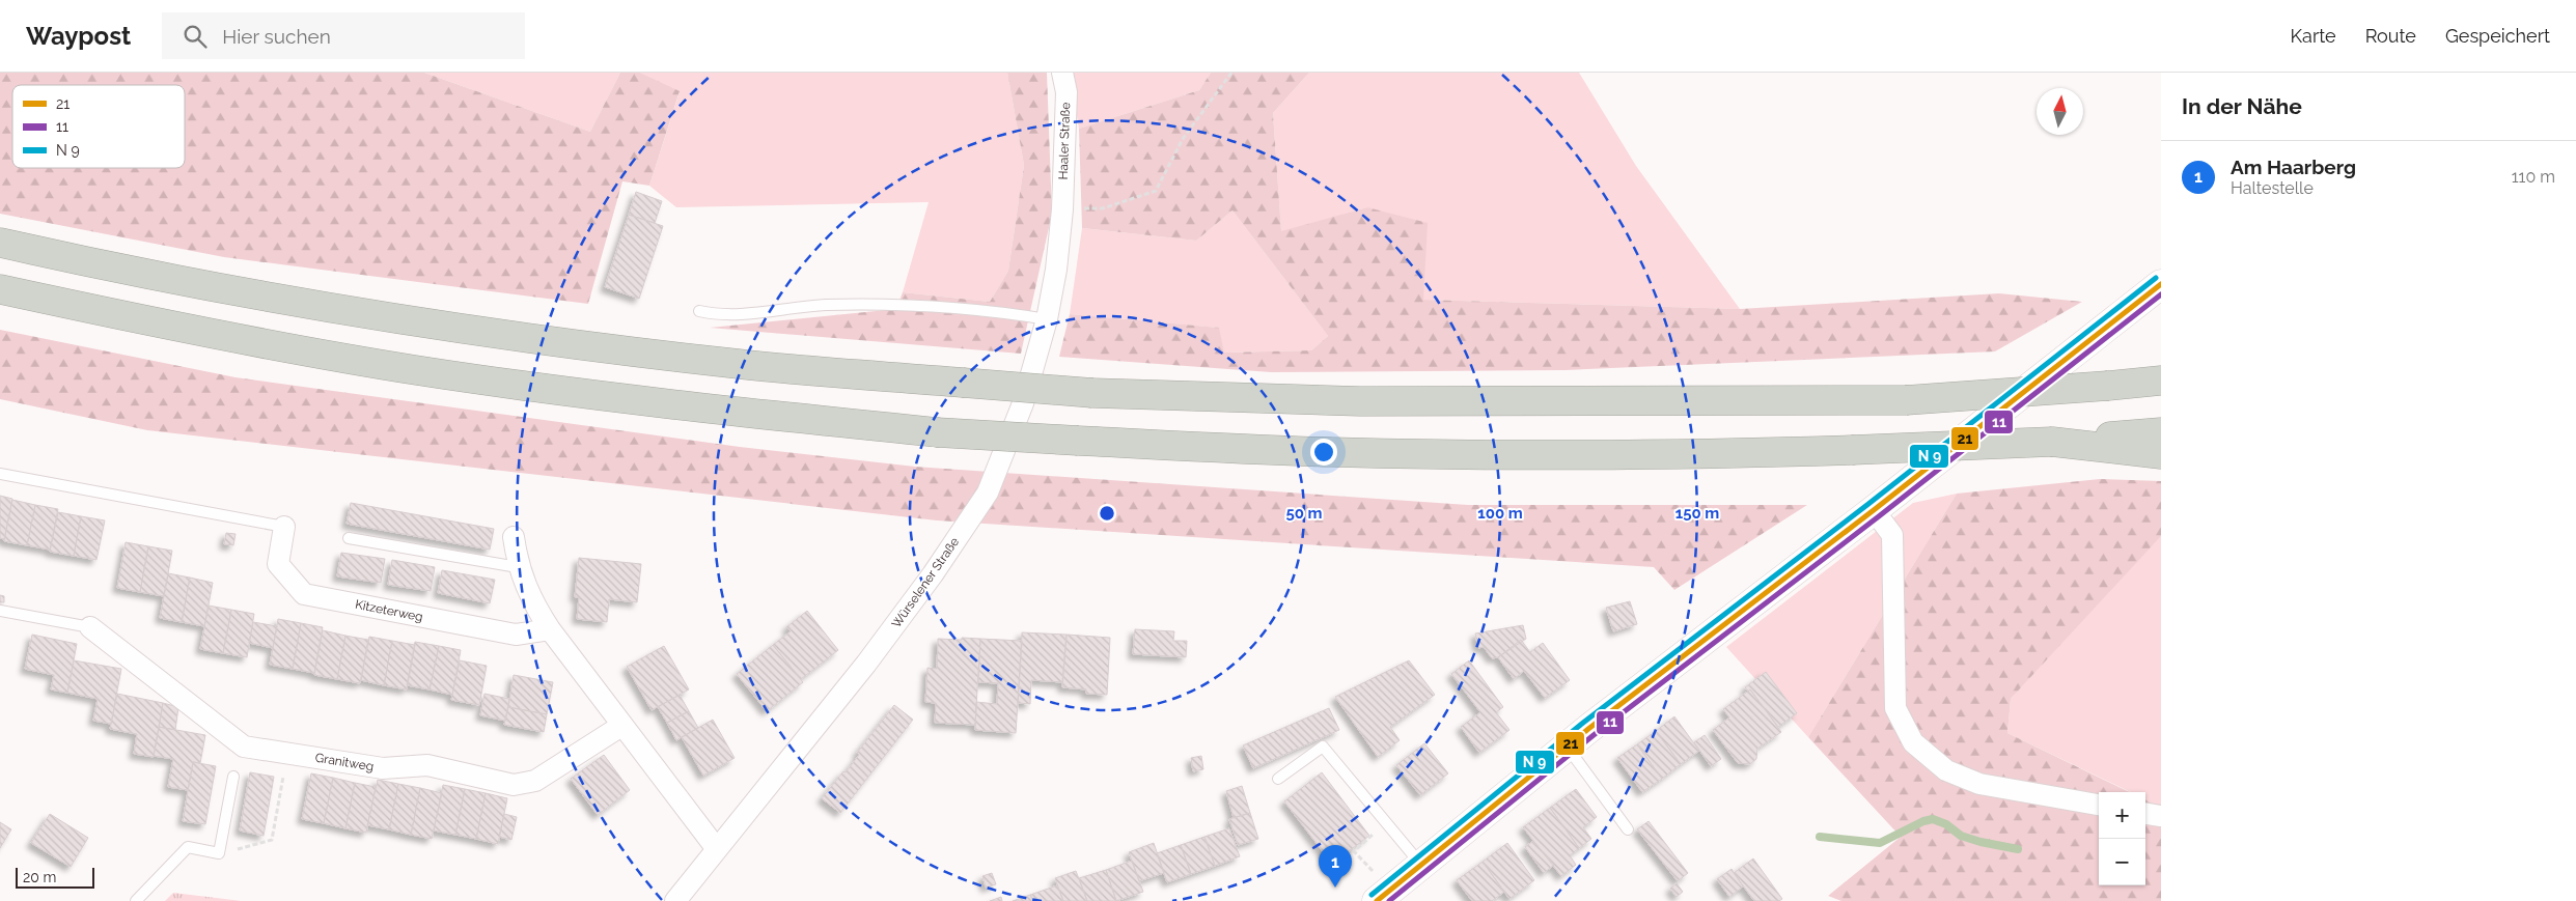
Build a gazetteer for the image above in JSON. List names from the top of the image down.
{
  "streets": {
    "street": [
      "Haaler Straße",
      "Würselener Straße",
      "Kitzeterweg",
      "Granitweg"
    ]
  },
  "crossings": [
    ["Haaler Straße", "Würselener Straße"]
  ],
  "lines": ["transit line 21", "transit line 11"],
  "legend": ["21", "11", "N 9"],
  "scale_bar": "20 m",
  "north": "top",
  "page": {
    "header": "Waypost",
    "search": "Hier suchen",
    "nav": ["Karte", "Route", "Gespeichert"],
    "heading": "In der Nähe",
    "list": [
      {
        "mark": "1",
        "name": "Am Haarberg",
        "note": "Haltestelle",
        "value": "110 m"
      }
    ],
    "map_buttons": ["+", "−"],
    "pins": "1",
    "scale": "20 m"
  },
  "rings": ["50 m", "100 m", "150 m"]
}
